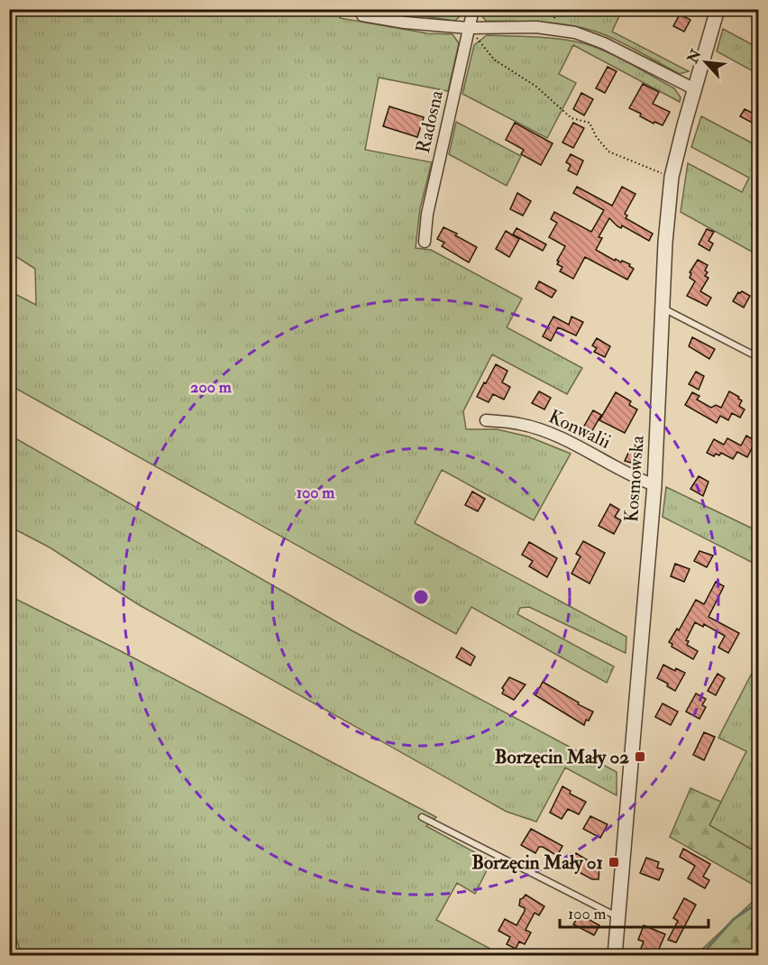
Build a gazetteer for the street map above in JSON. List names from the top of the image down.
{
  "streets": {
    "street": ["Radosna", "Konwalii", "Kosmowska"]
  },
  "crossings": [
    ["Konwalii", "Kosmowska"]
  ],
  "places": {
    "transit": ["Borzęcin Mały 02", "Borzęcin Mały 01"]
  },
  "scale_bar": "100 m",
  "north": "top left",
  "rings": ["200 m", "100 m"]
}
